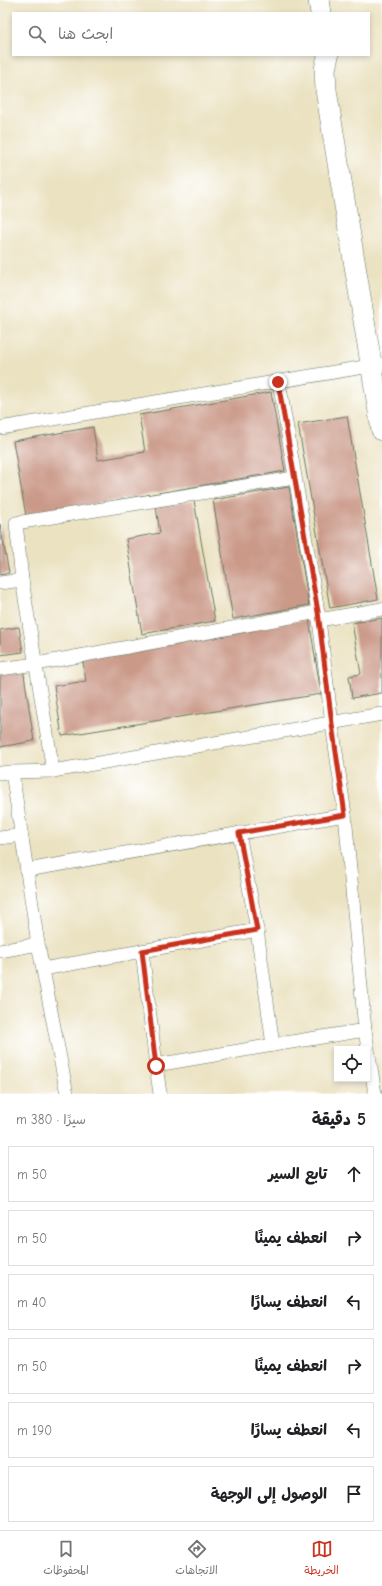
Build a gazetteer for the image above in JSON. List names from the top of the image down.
{
  "page": {
    "search": "ابحث هنا",
    "heading": ["5 دقيقة", "سيرًا · 380 m"],
    "list": [
      ["تابع السير", "50 m"],
      ["انعطف يمينًا", "50 m"],
      ["انعطف يسارًا", "40 m"],
      ["انعطف يمينًا", "50 m"],
      ["انعطف يسارًا", "190 m"],
      "الوصول إلى الوجهة"
    ],
    "nav": ["الخريطة", "الاتجاهات", "المحفوظات"]
  }
}
